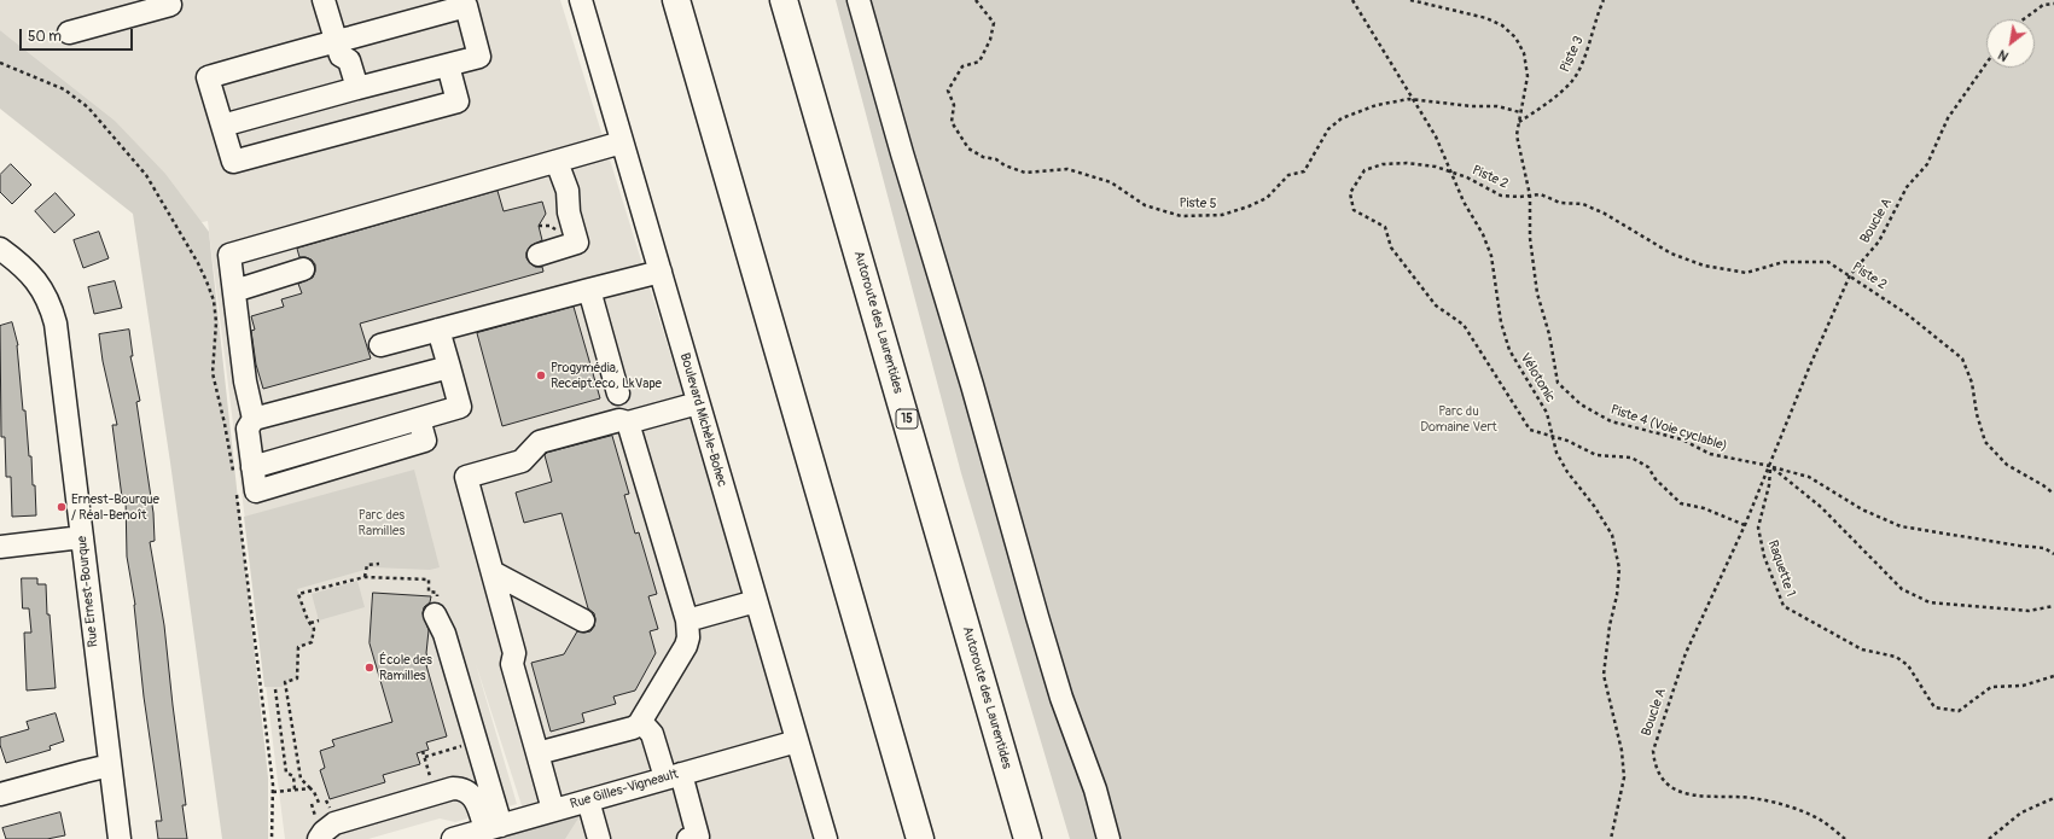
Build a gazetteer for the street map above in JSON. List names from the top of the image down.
{
  "streets": {
    "highway": ["Autoroute des Laurentides", "15"],
    "street": ["Boulevard Michèle-Bohec", "Rue Ernest-Bourque", "Rue Gilles-Vigneault"],
    "path": [
      "Piste 3",
      "Piste 2",
      "Piste 5",
      "Boucle A",
      "Vélotonic",
      "Piste 4 (Voie cyclable)",
      "Raquette 1"
    ]
  },
  "crossings": [
    ["Piste 3", "Piste 4 (Voie cyclable)"],
    ["Piste 2", "Boucle A"],
    ["Piste 2", "Vélotonic"],
    ["Piste 2", "Piste 4 (Voie cyclable)"],
    ["Piste 5", "Vélotonic"],
    ["Piste 5", "Piste 4 (Voie cyclable)"],
    ["Boucle A", "Piste 4 (Voie cyclable)"],
    ["Boucle A", "Raquette 1"],
    ["Boulevard Michèle-Bohec", "Rue Gilles-Vigneault"],
    ["Piste 4 (Voie cyclable)", "Raquette 1"]
  ],
  "parks": ["Parc du Domaine Vert", "Parc des Ramilles"],
  "places": ["Progymédia, Receipt.eco, LkVape", "Ernest-Bourque / Réal-Benoît", "École des Ramilles"],
  "scale_bar": "50 m",
  "north": "bottom left"
}
